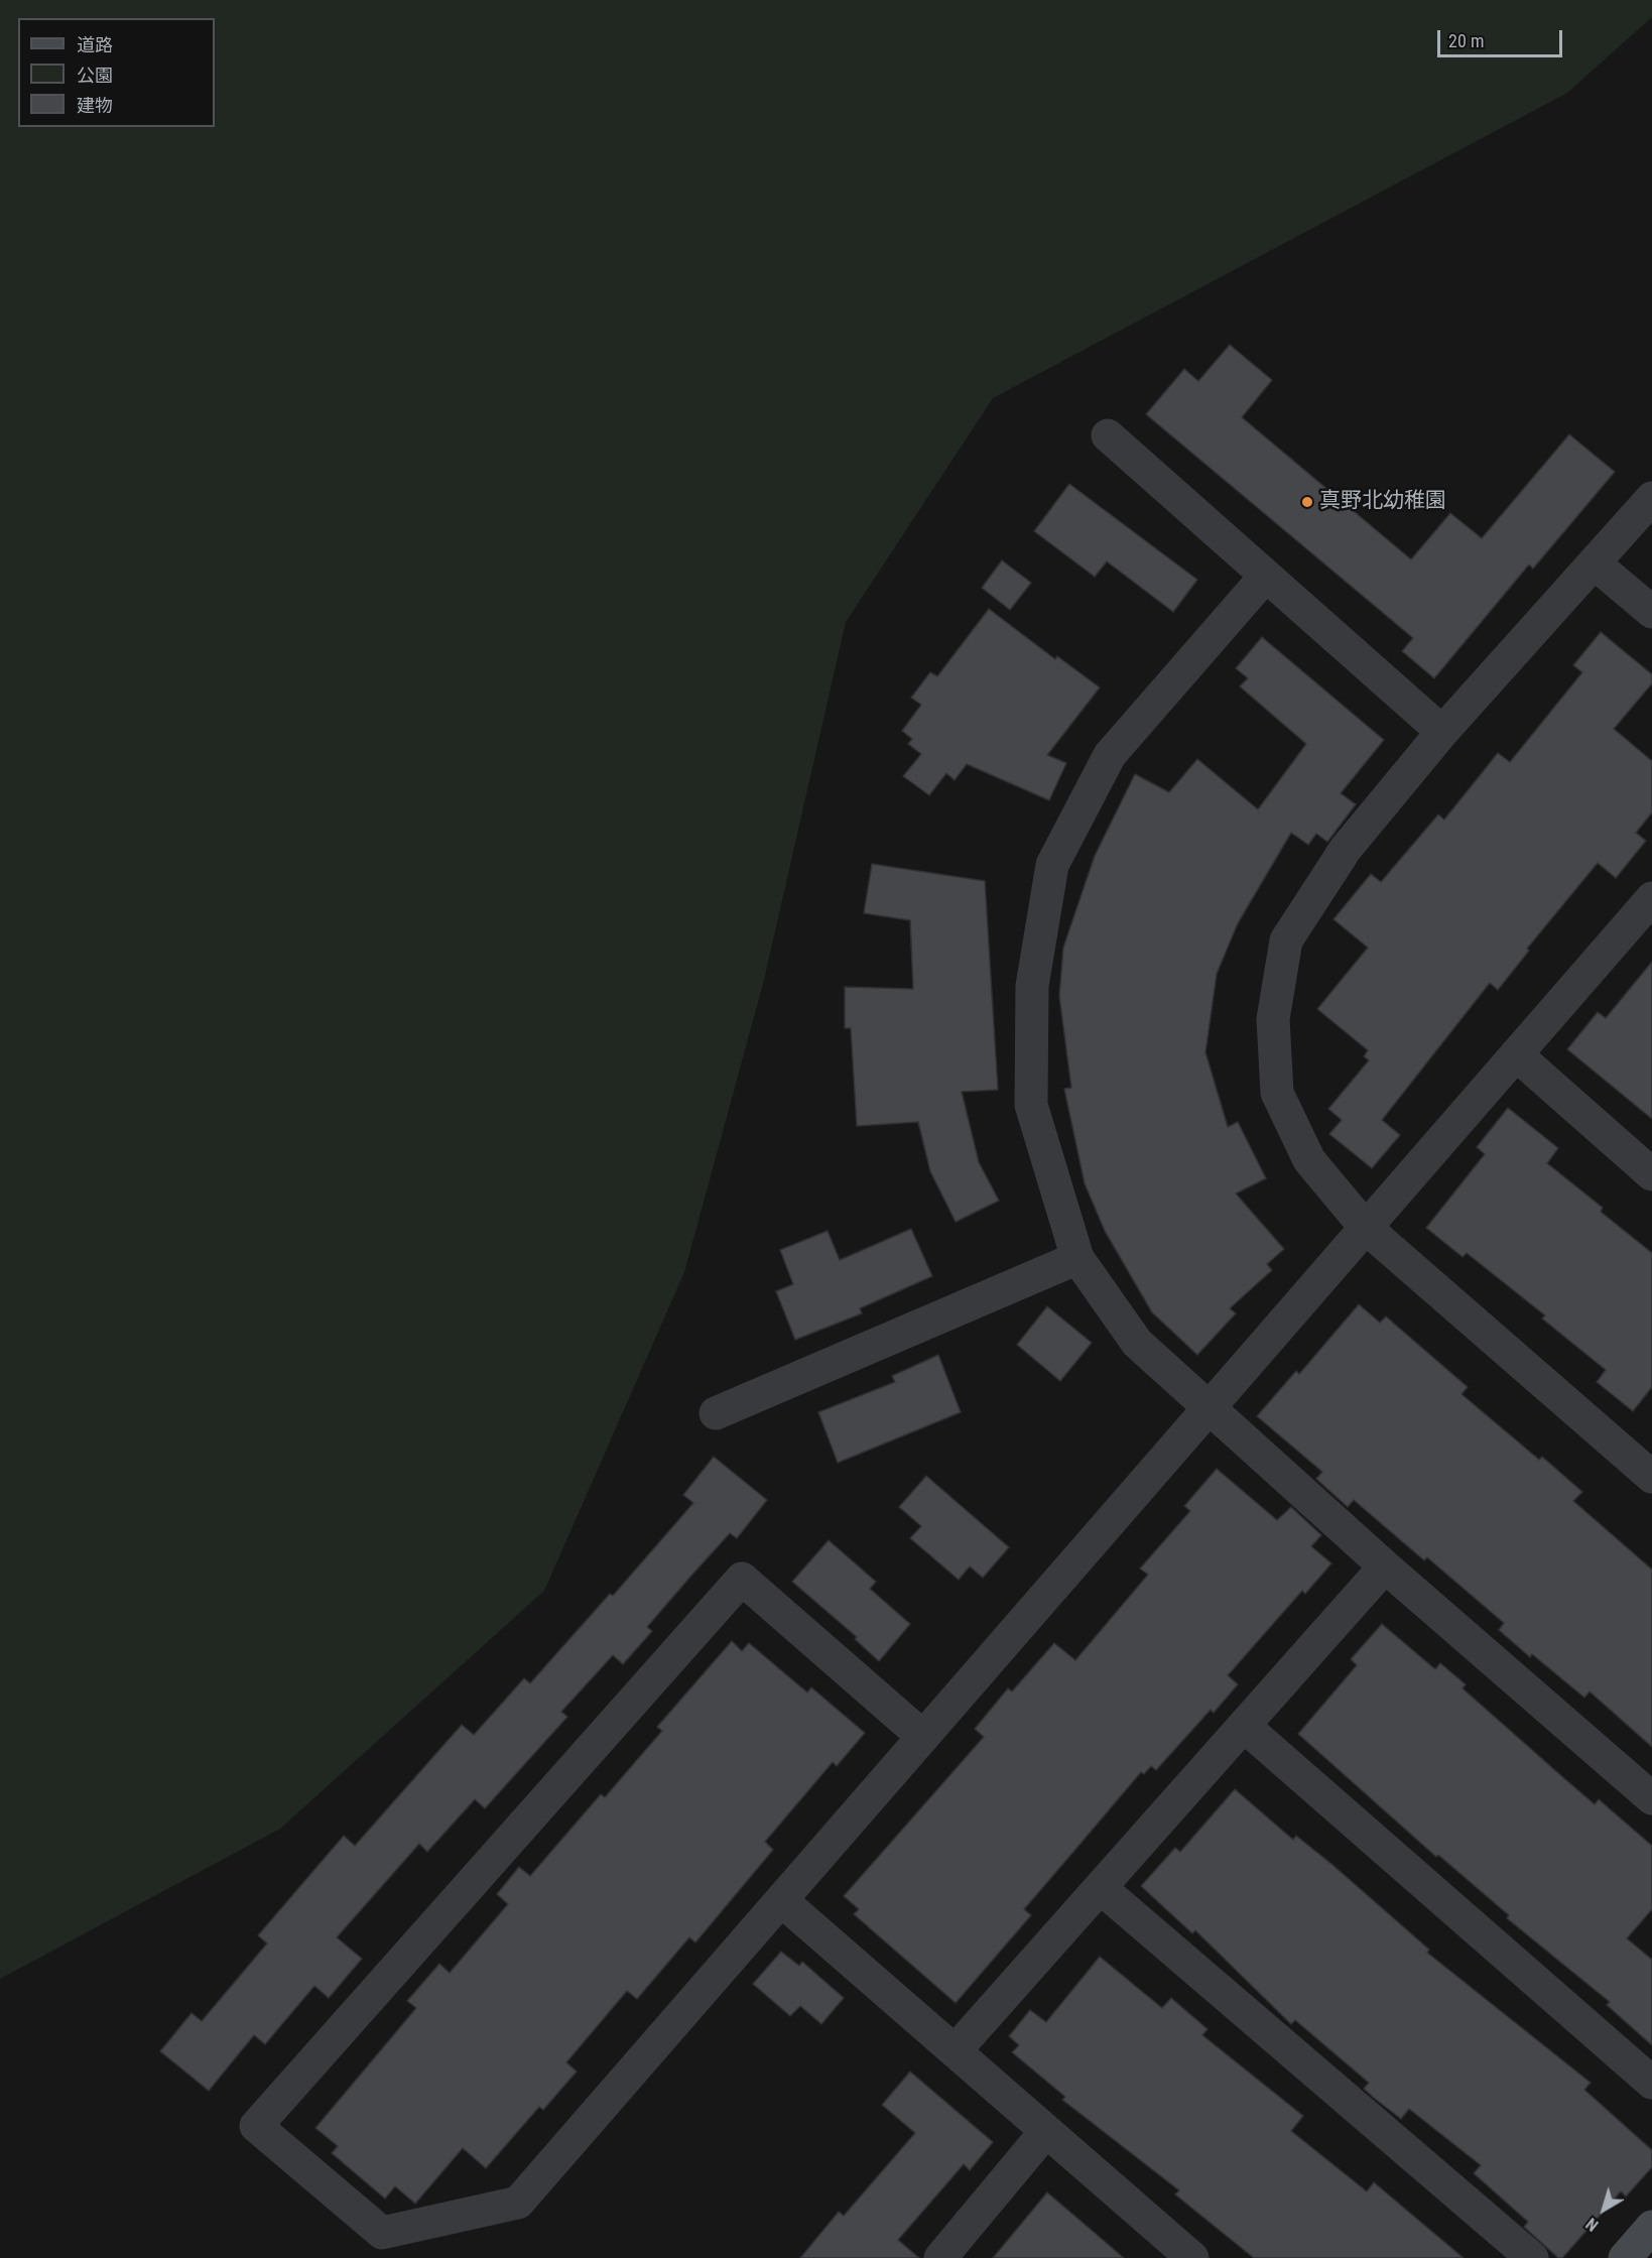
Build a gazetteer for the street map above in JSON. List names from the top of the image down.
{
  "places": ["真野北幼稚園"],
  "legend": ["道路", "公園", "建物"],
  "scale_bar": "20 m",
  "north": "bottom left"
}
